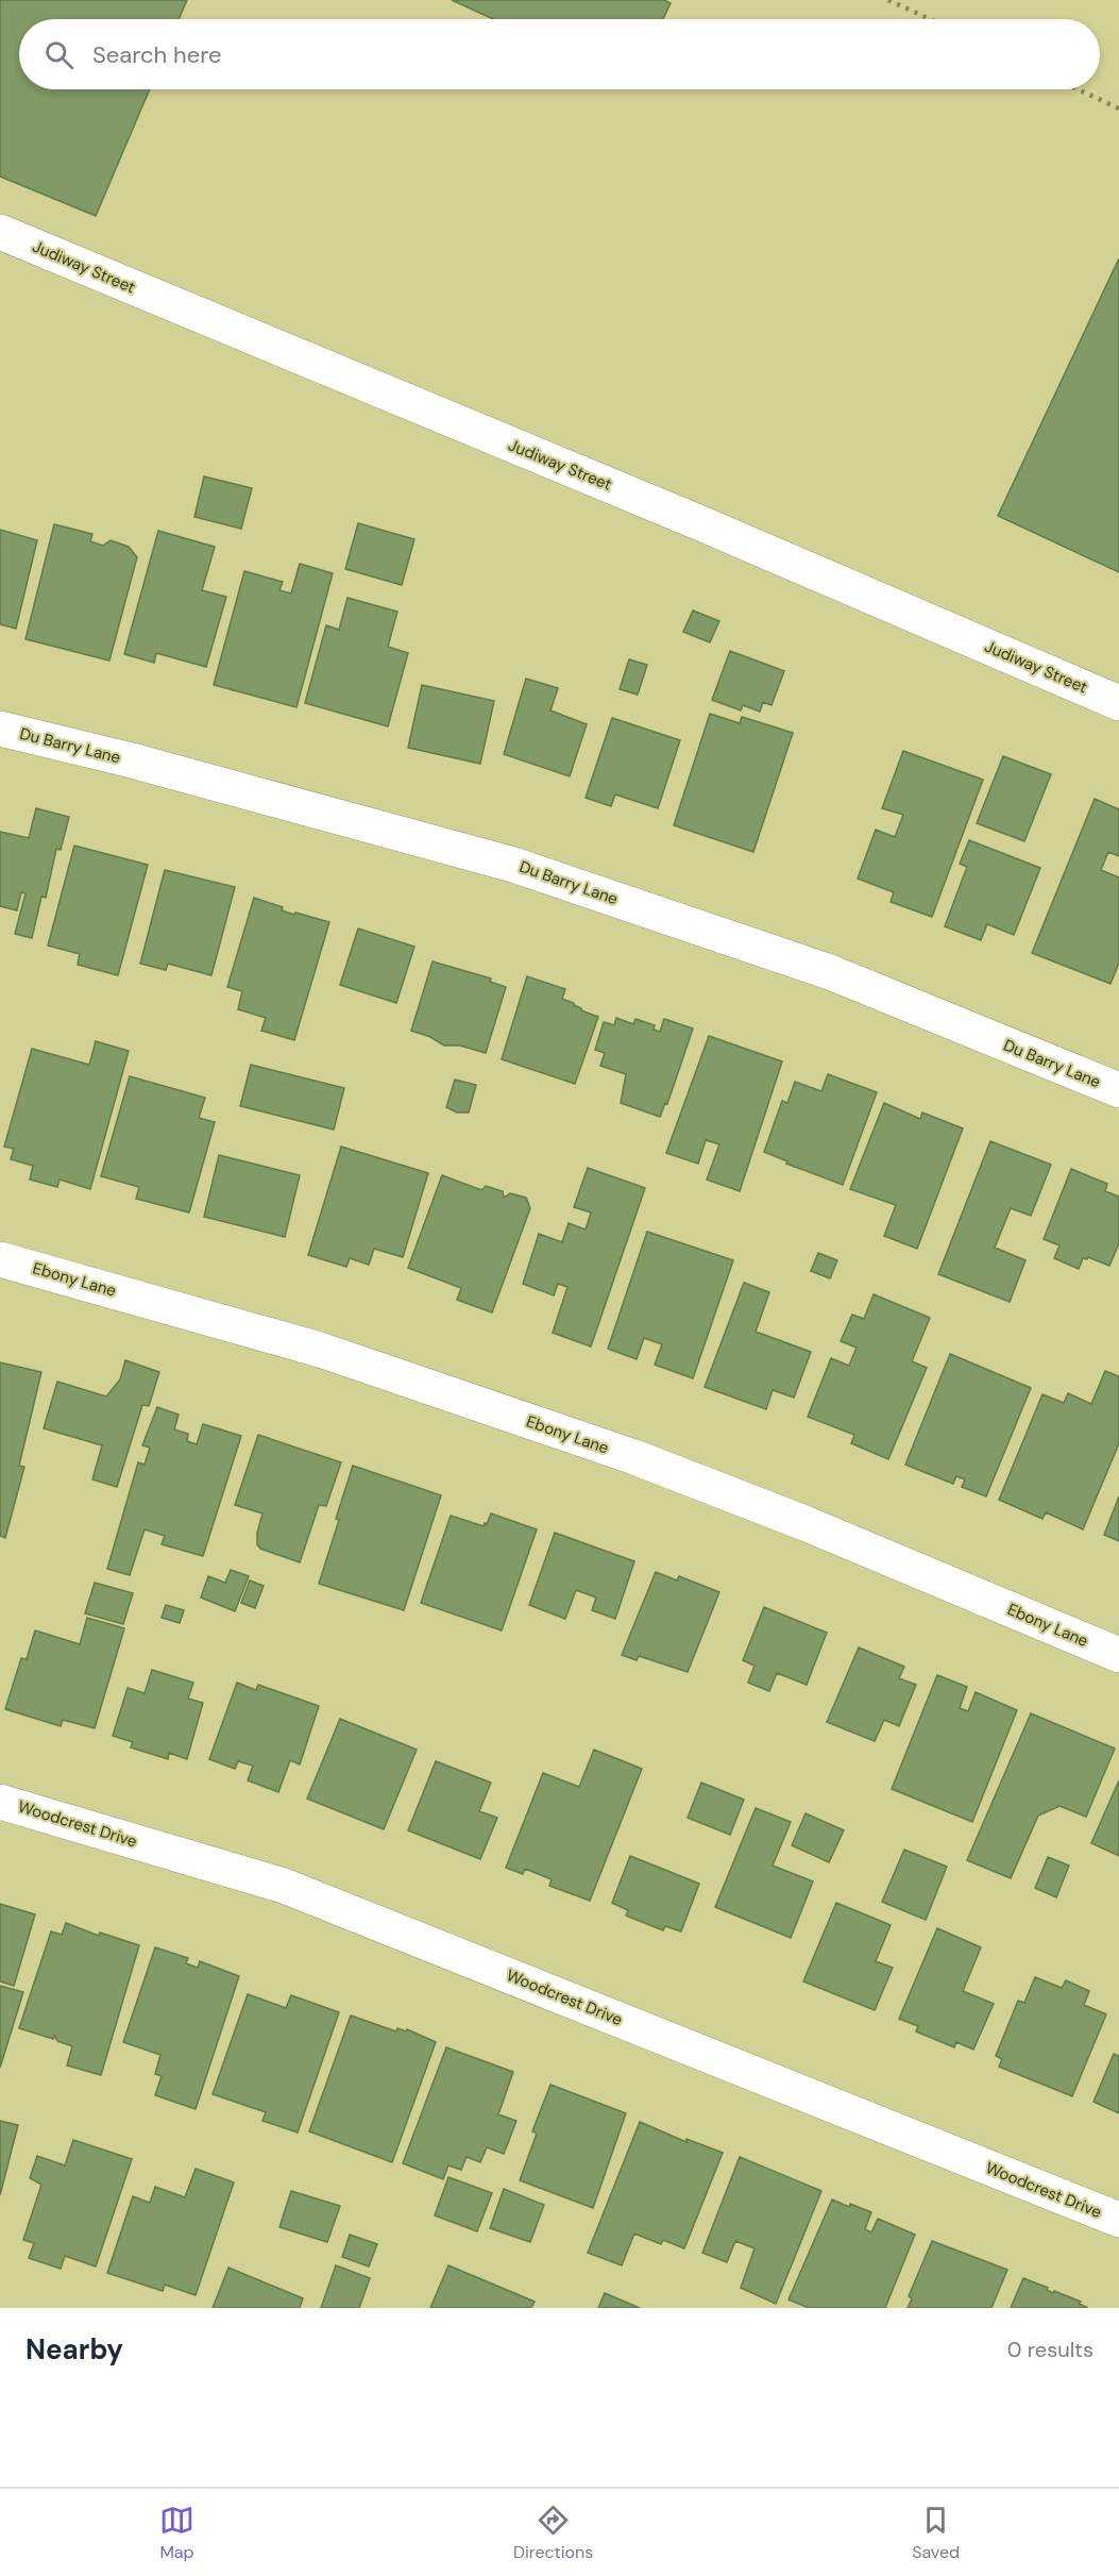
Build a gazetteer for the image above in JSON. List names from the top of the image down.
{
  "streets": {
    "street": [
      "Judiway Street",
      "Du Barry Lane",
      "Ebony Lane",
      "Woodcrest Drive"
    ]
  },
  "page": {
    "search": "Search here",
    "heading": ["Nearby", "0 results"],
    "nav": ["Map", "Directions", "Saved"]
  }
}
